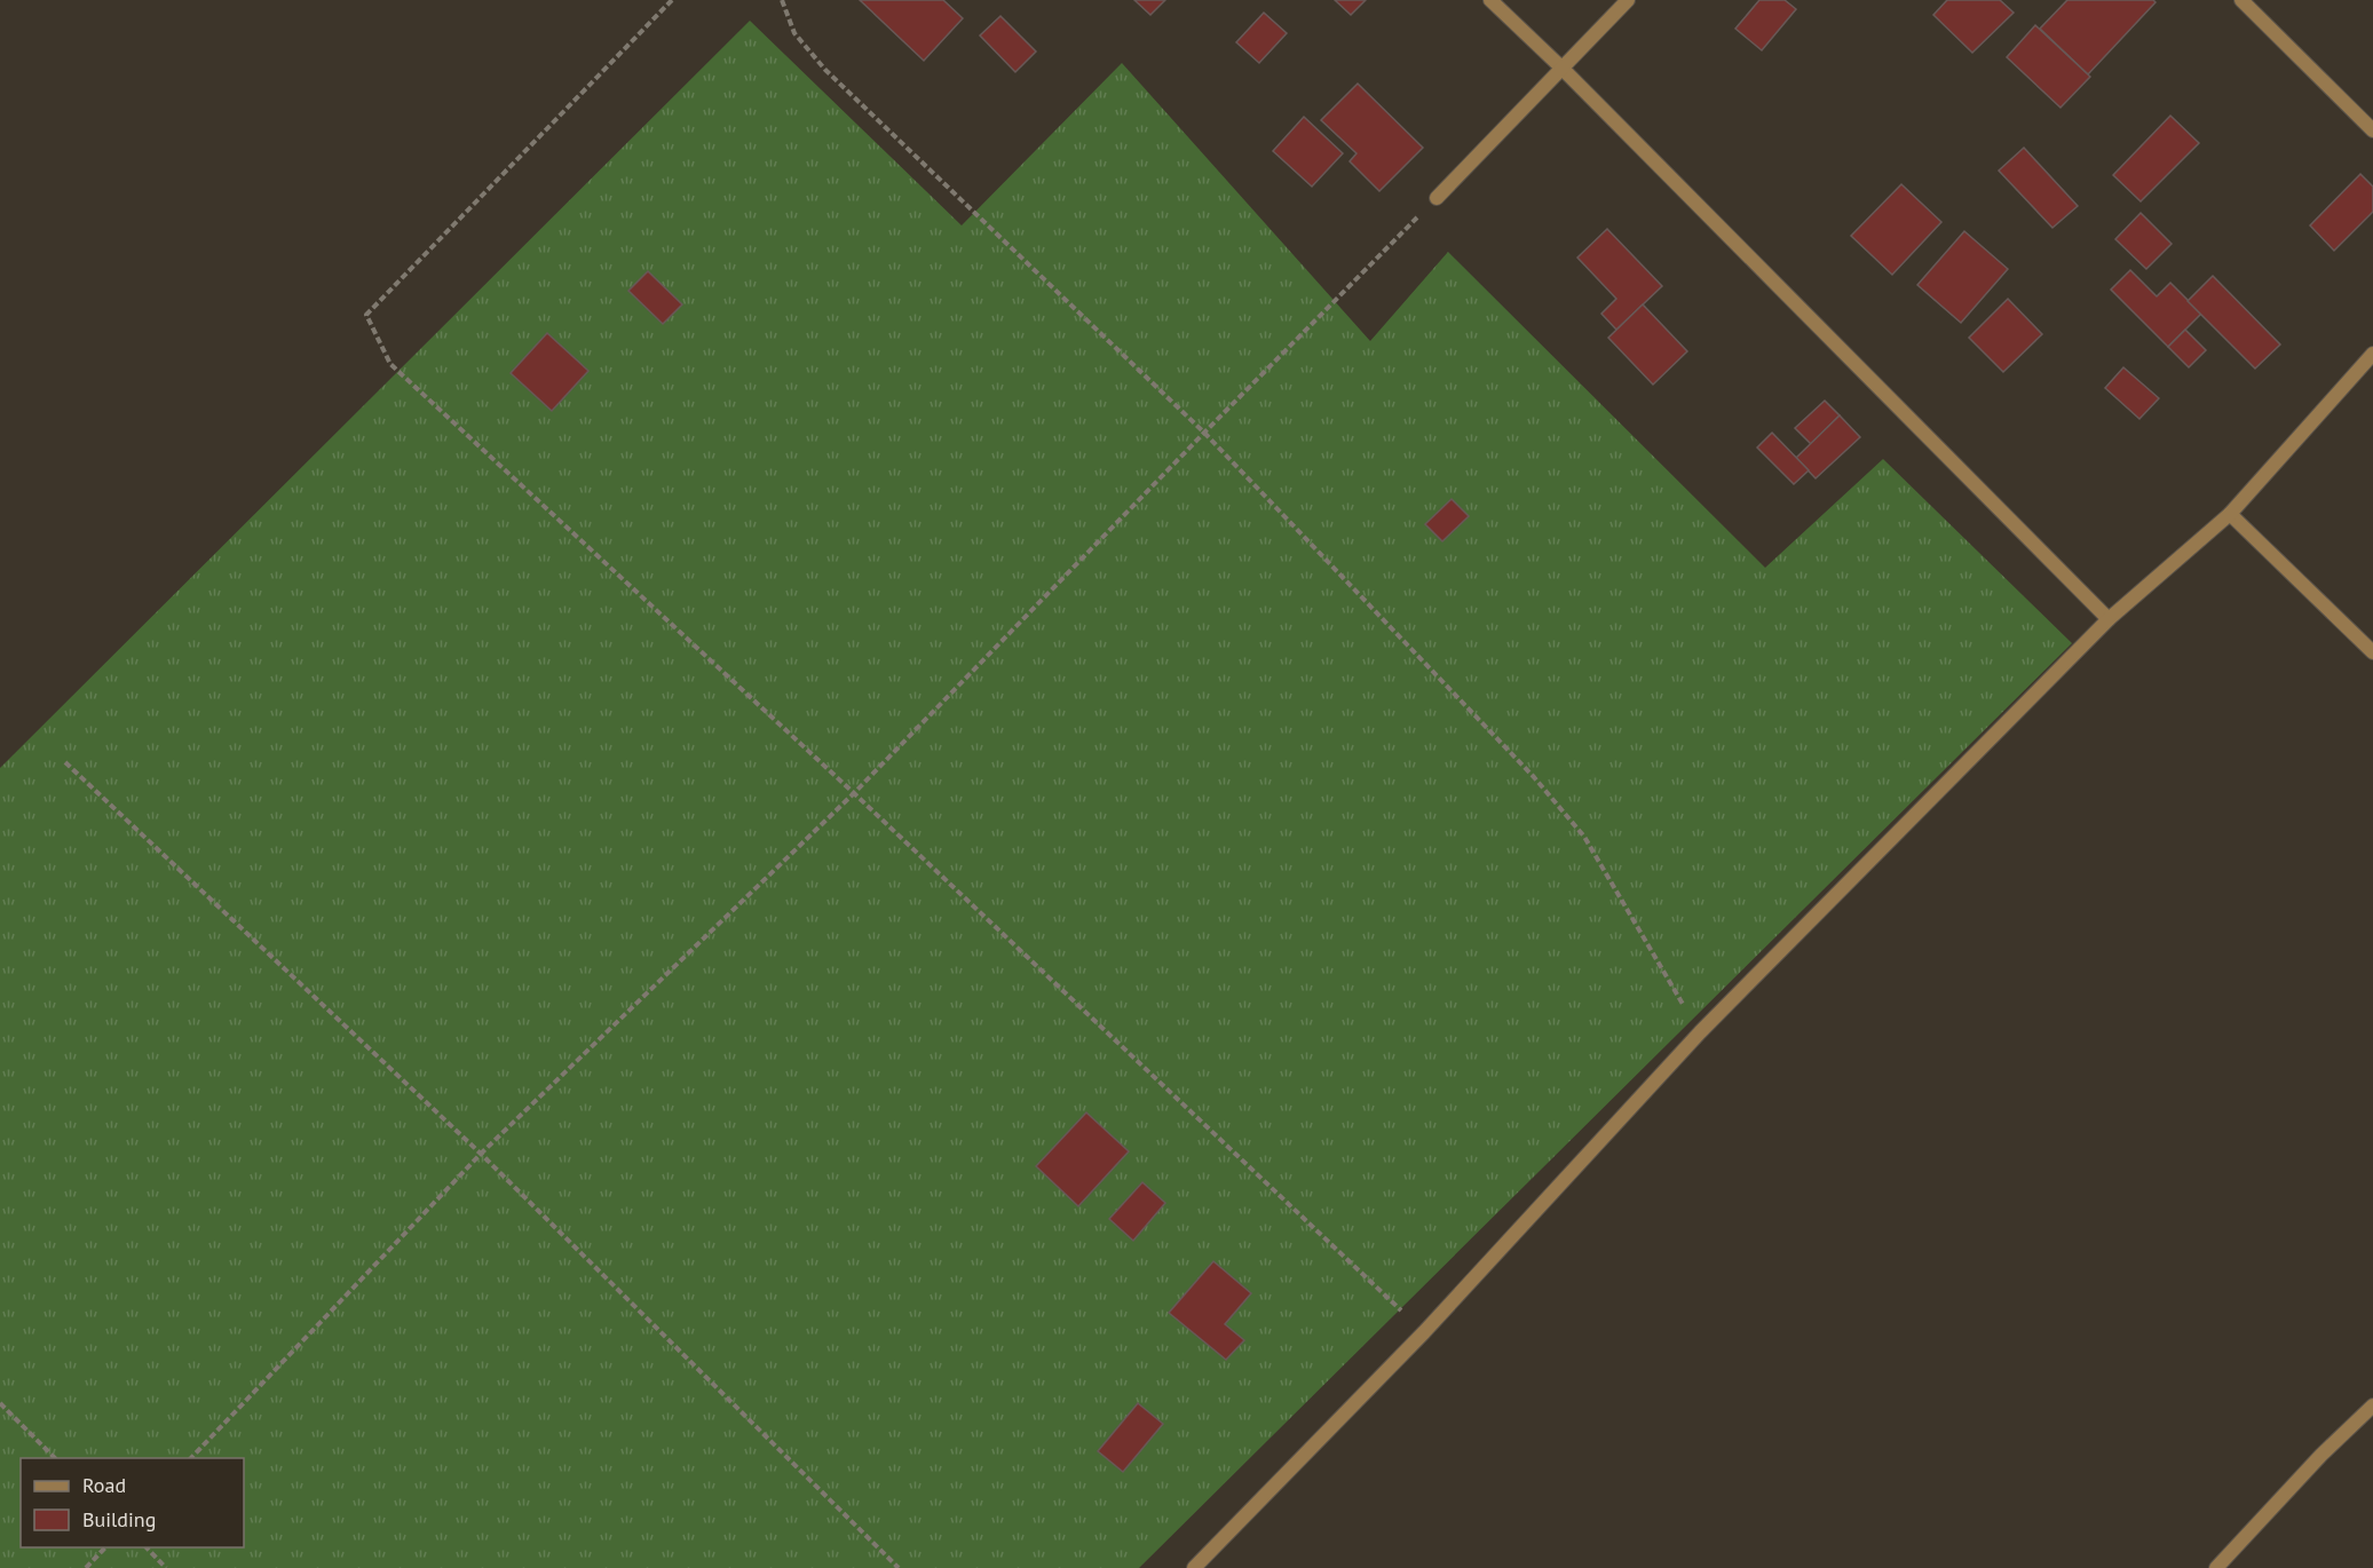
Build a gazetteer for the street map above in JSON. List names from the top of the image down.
{
  "legend": ["Road", "Building"]
}
